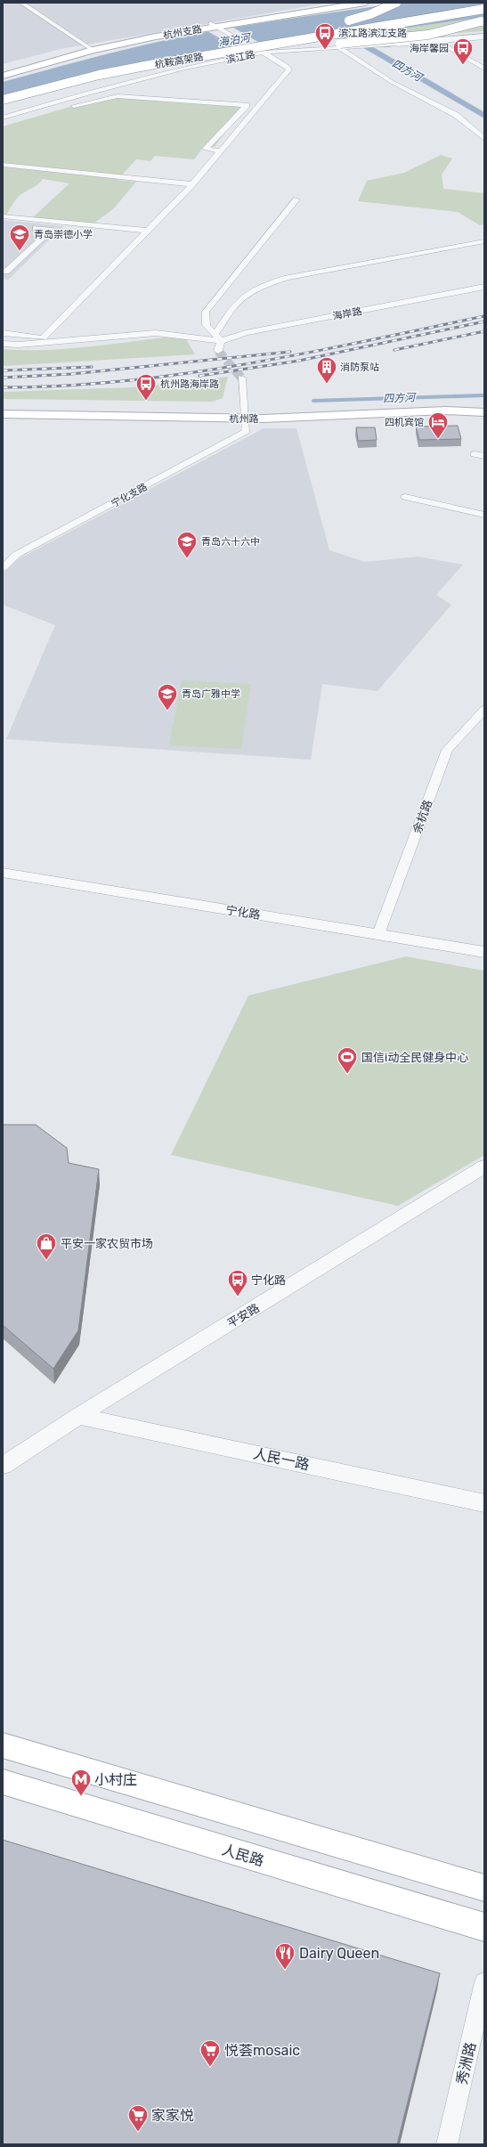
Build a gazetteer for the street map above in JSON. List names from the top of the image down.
{
  "streets": {
    "main road": [
      "杭州支路",
      "杭鞍高架路",
      "杭州路",
      "人民路"
    ],
    "street": [
      "滨江路",
      "海岸路",
      "宁化支路",
      "余杭路",
      "宁化路",
      "平安路",
      "人民一路",
      "秀洲路"
    ]
  },
  "crossings": [
    ["杭州路", "宁化支路"],
    ["余杭路", "宁化路"],
    ["平安路", "人民一路"]
  ],
  "water": ["海泊河", "四方河"],
  "places": {
    "bus stop": [
      "滨江路滨江支路",
      "海岸馨园",
      "杭州路海岸路",
      "宁化路"
    ],
    "school or university": ["青岛崇德小学", "青岛六十六中", "青岛广雅中学"],
    "building": ["消防泵站"],
    "hotel": ["四机宾馆"],
    "sports": ["国信i动全民健身中心"],
    "shop": ["平安一家农贸市场"],
    "metro station": ["小村庄"],
    "restaurant": ["Dairy Queen"],
    "supermarket": ["悦荟mosaic", "家家悦"]
  }
}
